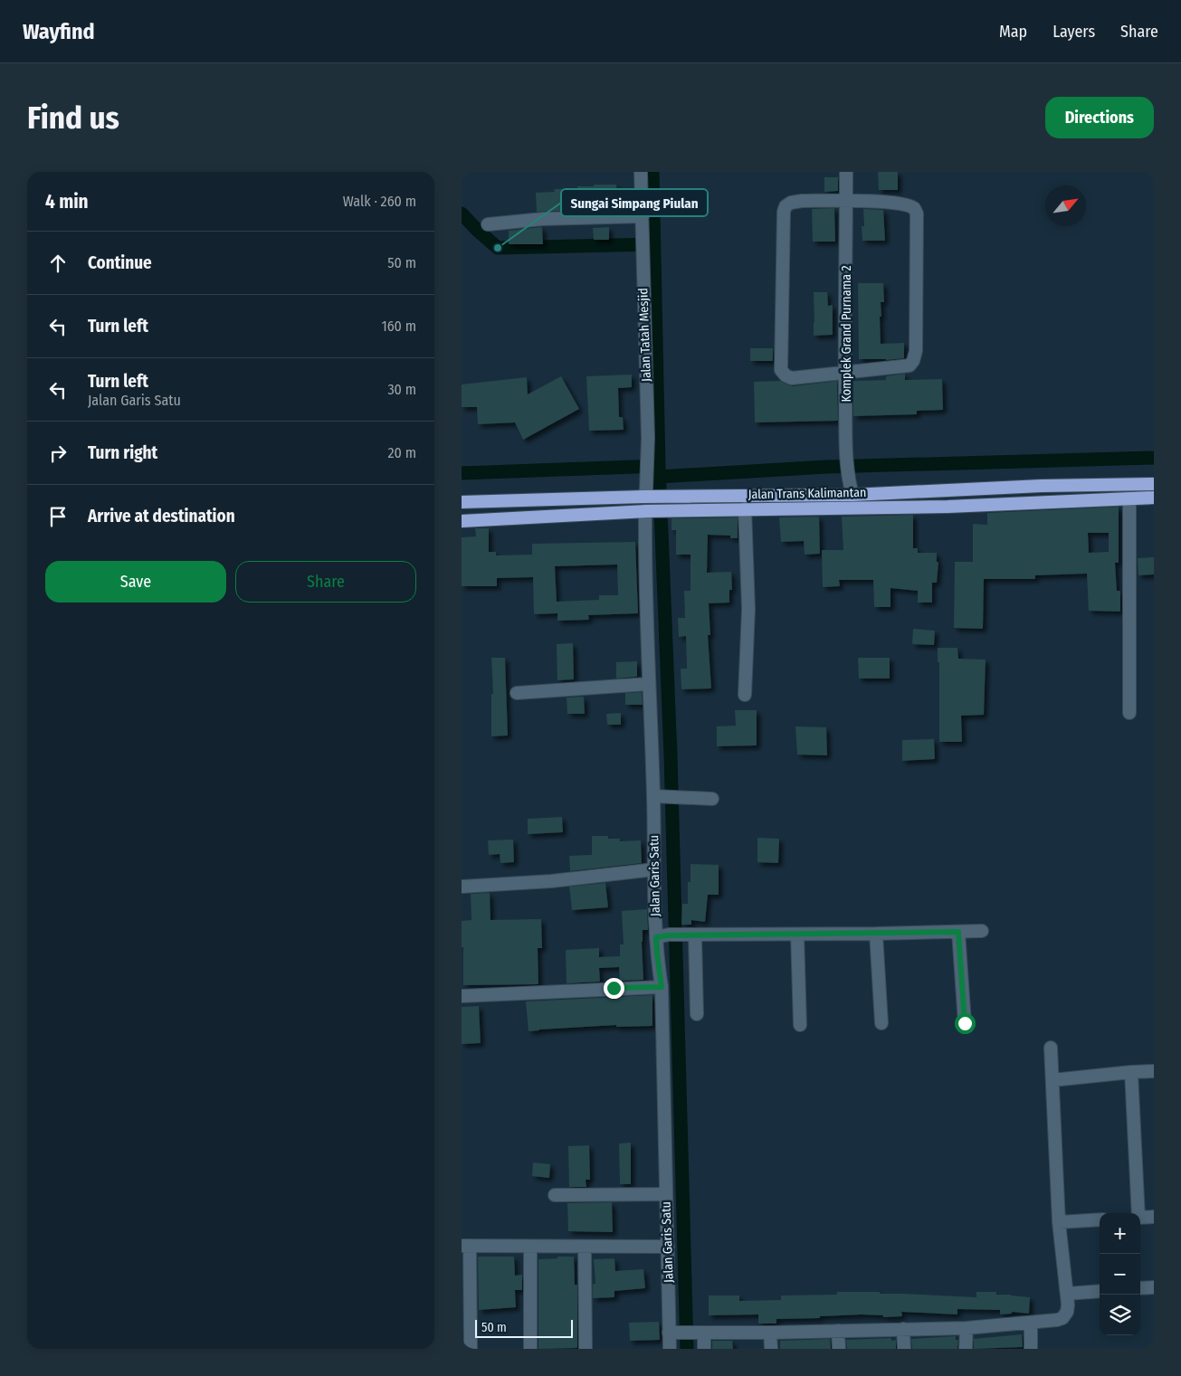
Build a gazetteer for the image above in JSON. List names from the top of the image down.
{
  "streets": {
    "highway": ["Jalan Trans Kalimantan"],
    "street": ["Komplek Grand Purnama 2", "Jalan Tatah Mesjid", "Jalan Garis Satu"]
  },
  "crossings": [
    ["Komplek Grand Purnama 2", "Jalan Trans Kalimantan"],
    ["Jalan Tatah Mesjid", "Jalan Trans Kalimantan"],
    ["Jalan Trans Kalimantan", "Jalan Garis Satu"]
  ],
  "places": ["Sungai Simpang Piulan"],
  "scale_bar": "50 m",
  "north": "top right",
  "page": {
    "header": "Wayfind",
    "nav": ["Map", "Layers", "Share"],
    "buttons": [
      "Directions",
      ["Save", "Share"]
    ],
    "title": "Find us",
    "heading": ["4 min", "Walk · 260 m"],
    "list": [
      ["Continue", "50 m"],
      ["Turn left", "160 m"],
      ["Turn left", "Jalan Garis Satu", "30 m"],
      ["Turn right", "20 m"],
      "Arrive at destination"
    ],
    "map_buttons": ["+", "−"],
    "scale": "50 m"
  }
}
